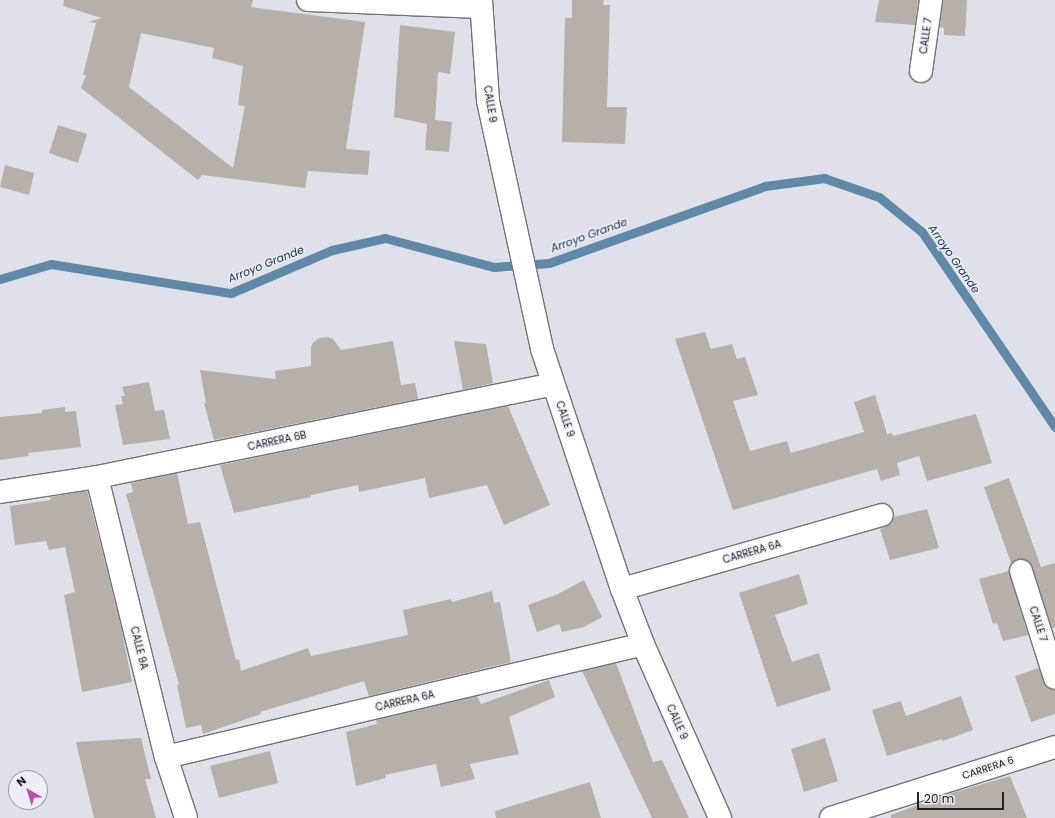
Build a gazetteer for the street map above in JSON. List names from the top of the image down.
{
  "streets": {
    "street": [
      "CALLE 7",
      "CALLE 9",
      "CARRERA 6B",
      "CARRERA 6A",
      "CALLE 9A",
      "CARRERA 6"
    ]
  },
  "crossings": [
    ["CALLE 9", "CARRERA 6B"],
    ["CALLE 9", "CARRERA 6A"],
    ["CARRERA 6B", "CALLE 9A"],
    ["CARRERA 6A", "CALLE 9A"]
  ],
  "water": ["Arroyo Grande"],
  "scale_bar": "20 m",
  "north": "top left"
}
